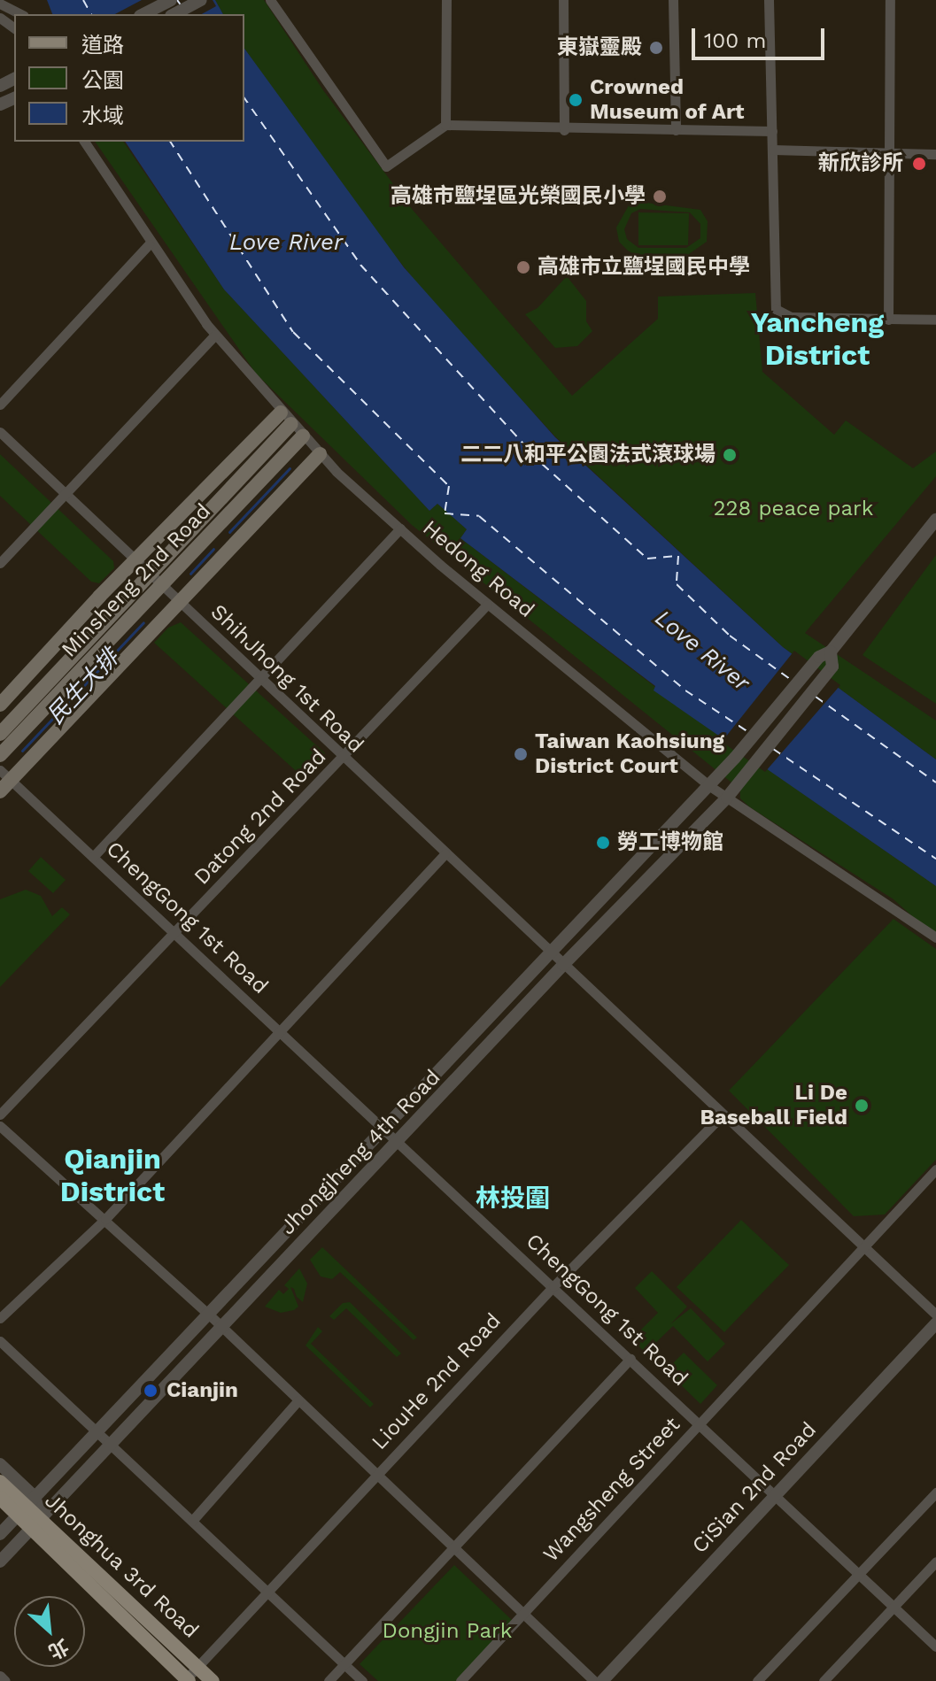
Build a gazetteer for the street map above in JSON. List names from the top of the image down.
{
  "streets": {
    "main road": ["Minsheng 2nd Road", "Jhonghua 3rd Road"],
    "street": [
      "Hedong Road",
      "ShihJhong 1st Road",
      "Datong 2nd Road",
      "ChengGong 1st Road",
      "Jhongjheng 4th Road",
      "LiouHe 2nd Road",
      "CiSian 2nd Road",
      "Wangsheng Street"
    ]
  },
  "crossings": [
    ["Hedong Road", "Minsheng 2nd Road"],
    ["Hedong Road", "Datong 2nd Road"],
    ["Hedong Road", "Jhongjheng 4th Road"],
    ["Minsheng 2nd Road", "ShihJhong 1st Road"],
    ["ShihJhong 1st Road", "Datong 2nd Road"],
    ["ShihJhong 1st Road", "Jhongjheng 4th Road"],
    ["Datong 2nd Road", "ChengGong 1st Road"],
    ["ChengGong 1st Road", "Jhongjheng 4th Road"],
    ["ChengGong 1st Road", "LiouHe 2nd Road"],
    ["ChengGong 1st Road", "CiSian 2nd Road"],
    ["ChengGong 1st Road", "Wangsheng Street"],
    ["Jhongjheng 4th Road", "Jhonghua 3rd Road"],
    ["LiouHe 2nd Road", "Jhonghua 3rd Road"]
  ],
  "districts": ["Yancheng District", "Qianjin District", "林投圍"],
  "water": ["Love River", "民生大排"],
  "parks": ["228 peace park", "Dongjin Park"],
  "places": [
    "東嶽靈殿",
    "Crowned Museum of Art",
    "新欣診所",
    "高雄市鹽埕區光榮國民小學",
    "高雄市立鹽埕國民中學",
    "二二八和平公園法式滾球場",
    "Taiwan Kaohsiung District Court",
    "勞工博物館",
    "Li De Baseball Field",
    "Cianjin"
  ],
  "legend": ["道路", "公園", "水域"],
  "scale_bar": "100 m",
  "north": "bottom right"
}
